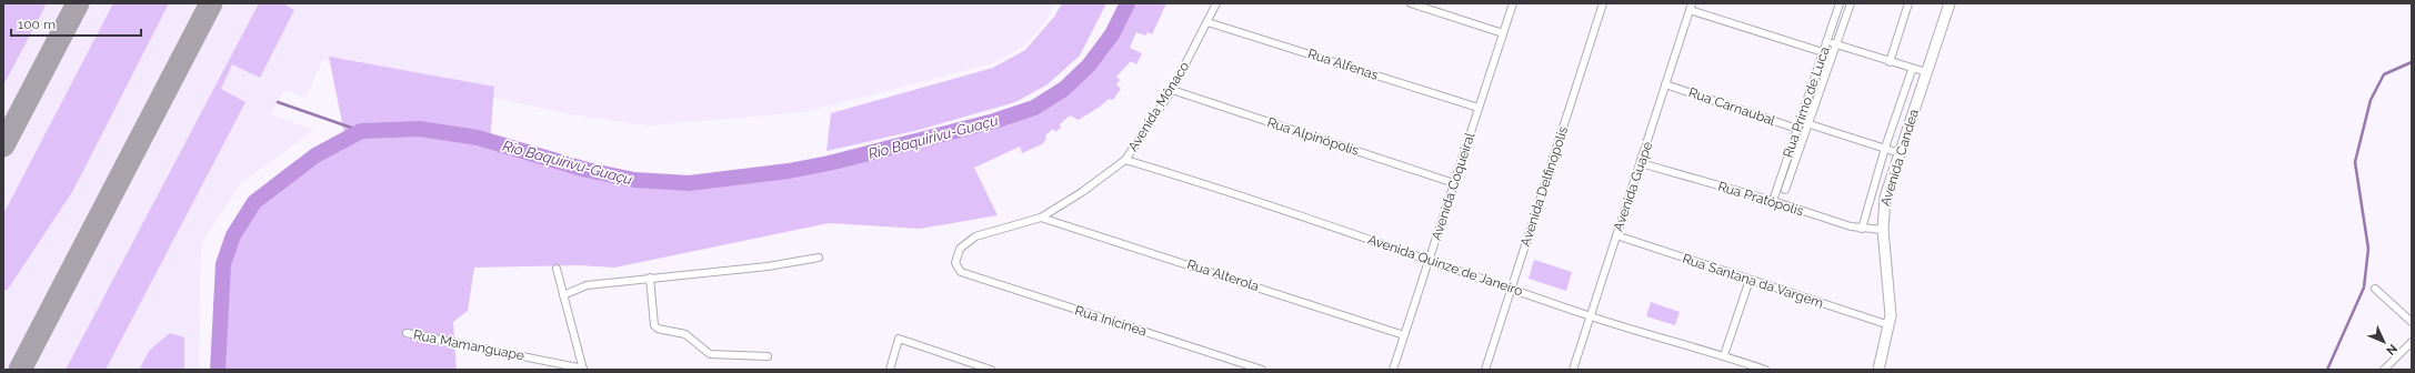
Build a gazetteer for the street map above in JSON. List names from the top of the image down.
{
  "streets": {
    "main road": ["Avenida Candea"],
    "street": [
      "Rua Alfenas",
      "Rua Primo de Luca",
      "Avenida Mônaco",
      "Rua Carnaubal",
      "Rua Alpinópolis",
      "Avenida Coqueiral",
      "Avenida Delfinópolis",
      "Avenida Guapé",
      "Rua Pratópolis",
      "Avenida Quinze de Janeiro",
      "Rua Alterola",
      "Rua Santana da Vargem",
      "Rua Inicinea",
      "Rua Mamanguape"
    ]
  },
  "crossings": [
    ["Rua Alfenas", "Avenida Mônaco"],
    ["Rua Alfenas", "Avenida Coqueiral"],
    ["Rua Primo de Luca", "Rua Carnaubal"],
    ["Rua Primo de Luca", "Rua Pratópolis"],
    ["Avenida Mônaco", "Rua Alpinópolis"],
    ["Avenida Mônaco", "Avenida Quinze de Janeiro"],
    ["Avenida Mônaco", "Rua Alterola"],
    ["Avenida Mônaco", "Rua Inicinea"],
    ["Rua Carnaubal", "Avenida Guapé"],
    ["Rua Alpinópolis", "Avenida Coqueiral"],
    ["Avenida Candea", "Rua Pratópolis"],
    ["Avenida Candea", "Rua Santana da Vargem"],
    ["Avenida Coqueiral", "Avenida Quinze de Janeiro"],
    ["Avenida Coqueiral", "Rua Alterola"],
    ["Avenida Delfinópolis", "Avenida Quinze de Janeiro"],
    ["Avenida Guapé", "Rua Pratópolis"],
    ["Avenida Guapé", "Avenida Quinze de Janeiro"],
    ["Avenida Guapé", "Rua Santana da Vargem"]
  ],
  "water": ["Rio Baquirivu-Guaçu"],
  "scale_bar": "100 m",
  "north": "bottom right"
}
